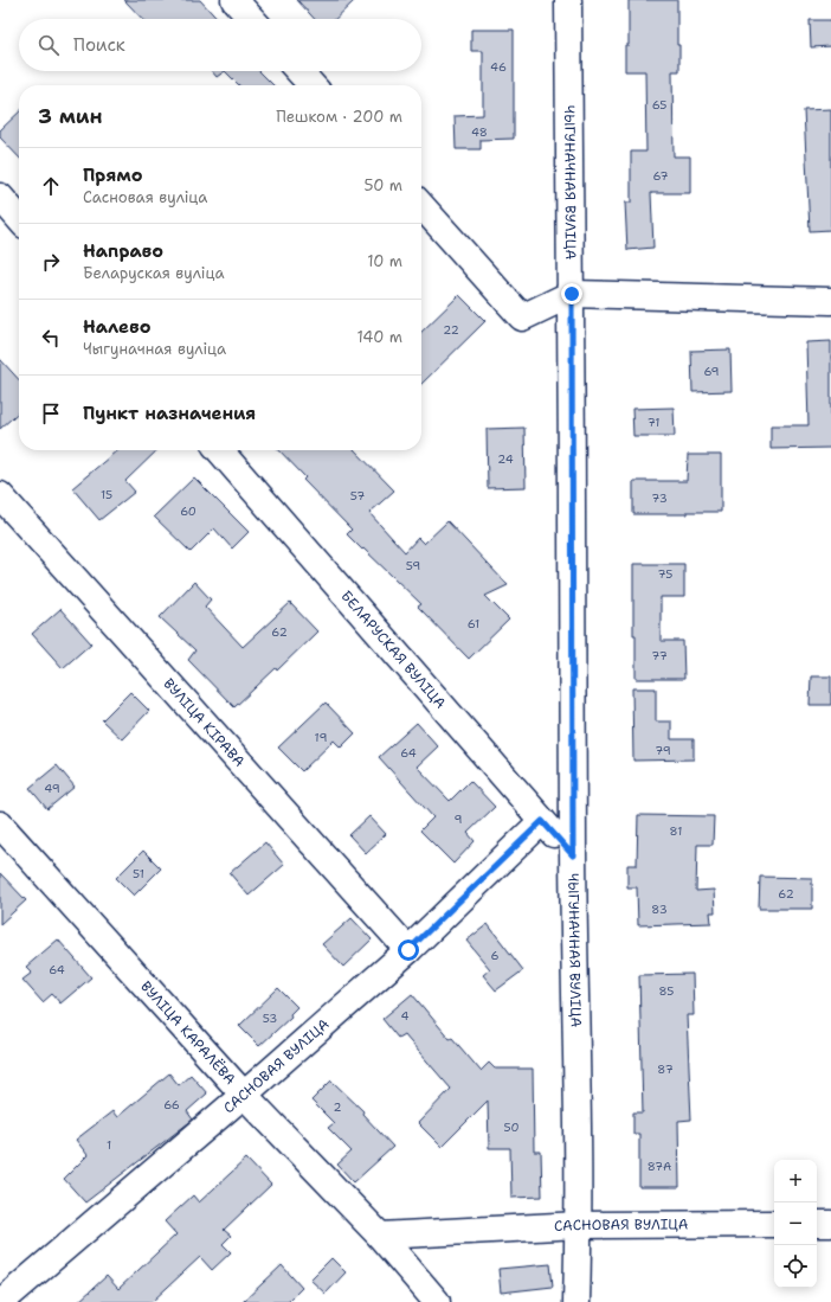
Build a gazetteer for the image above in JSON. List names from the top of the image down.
{
  "streets": {
    "street": [
      "ЧЫГУНАЧНАЯ ВУЛІЦА",
      "БЕЛАРУСКАЯ ВУЛІЦА",
      "ВУЛІЦА КІРАВА",
      "ВУЛІЦА КАРАЛЁВА",
      "САСНОВАЯ ВУЛІЦА"
    ]
  },
  "crossings": [
    ["ЧЫГУНАЧНАЯ ВУЛІЦА", "БЕЛАРУСКАЯ ВУЛІЦА"],
    ["ЧЫГУНАЧНАЯ ВУЛІЦА", "САСНОВАЯ ВУЛІЦА"],
    ["БЕЛАРУСКАЯ ВУЛІЦА", "САСНОВАЯ ВУЛІЦА"],
    ["ВУЛІЦА КІРАВА", "САСНОВАЯ ВУЛІЦА"],
    ["ВУЛІЦА КАРАЛЁВА", "САСНОВАЯ ВУЛІЦА"]
  ],
  "house_numbers": [
    "46",
    "65",
    "48",
    "67",
    "22",
    "69",
    "71",
    "24",
    "15",
    "57",
    "73",
    "60",
    "59",
    "75",
    "61",
    "62",
    "77",
    "19",
    "79",
    "64",
    "49",
    "9",
    "81",
    "51",
    "62",
    "83",
    "6",
    "64",
    "85",
    "4",
    "53",
    "87",
    "66",
    "2",
    "50",
    "1",
    "87А"
  ],
  "page": {
    "search": "Поиск",
    "heading": ["3 мин", "Пешком · 200 m"],
    "list": [
      ["Прямо", "Сасновая вуліца", "50 m"],
      ["Направо", "Беларуская вуліца", "10 m"],
      ["Налево", "Чыгуначная вуліца", "140 m"],
      "Пункт назначения"
    ],
    "map_buttons": ["+", "−"]
  }
}
